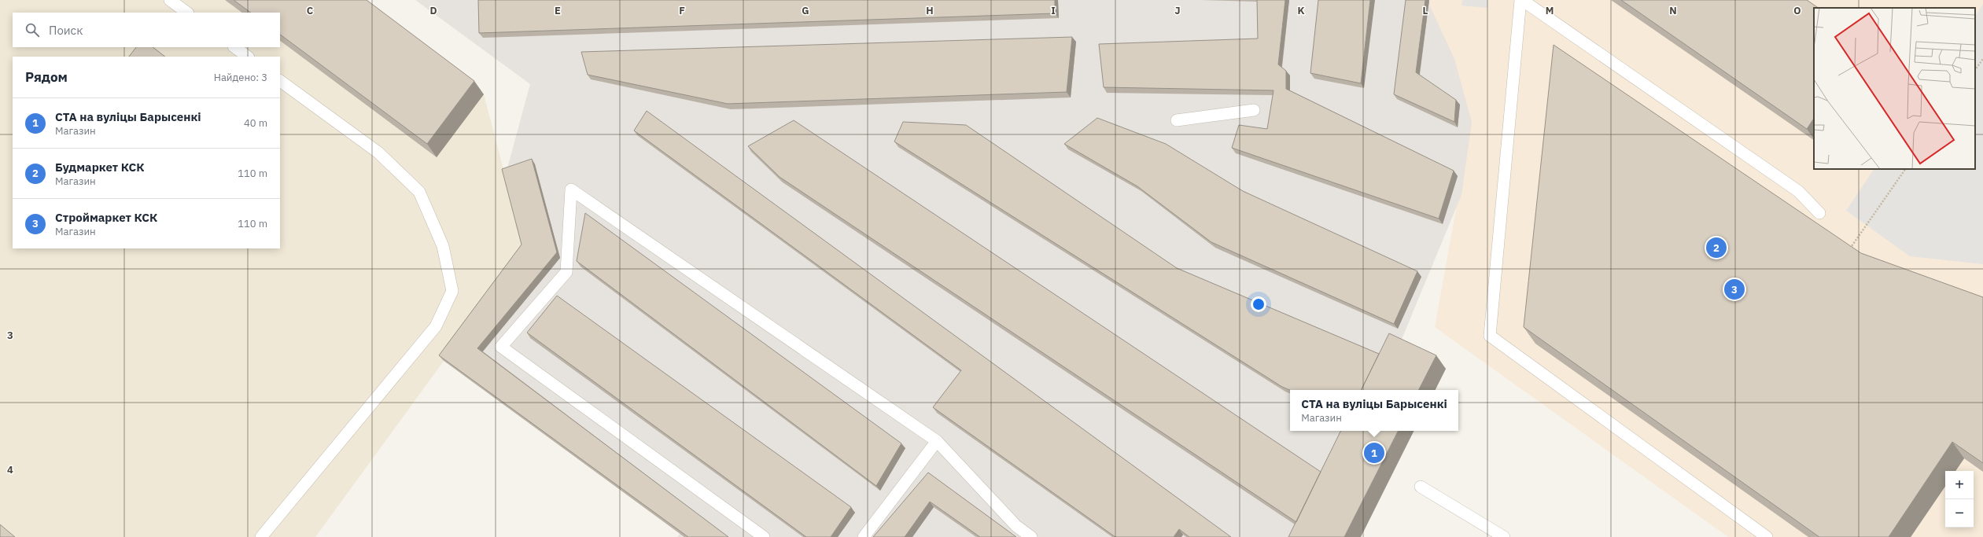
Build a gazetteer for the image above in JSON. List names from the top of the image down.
{
  "page": {
    "search": "Поиск",
    "heading": ["Рядом", "Найдено: 3"],
    "list": [
      {
        "mark": "1",
        "name": "СТА на вуліцы Барысенкі",
        "note": "Магазин",
        "value": "40 m"
      },
      {
        "mark": "2",
        "name": "Будмаркет КСК",
        "note": "Магазин",
        "value": "110 m"
      },
      {
        "mark": "3",
        "name": "Строймаркет КСК",
        "note": "Магазин",
        "value": "110 m"
      }
    ],
    "pins": ["2", "3", "1"],
    "popup": ["СТА на вуліцы Барысенкі", "Магазин"],
    "map_buttons": ["+", "−"]
  },
  "grid": {
    "columns": [
      "C",
      "D",
      "E",
      "F",
      "G",
      "H",
      "I",
      "J",
      "K",
      "L",
      "M",
      "N",
      "O"
    ],
    "rows": ["3", "4"]
  }
}
